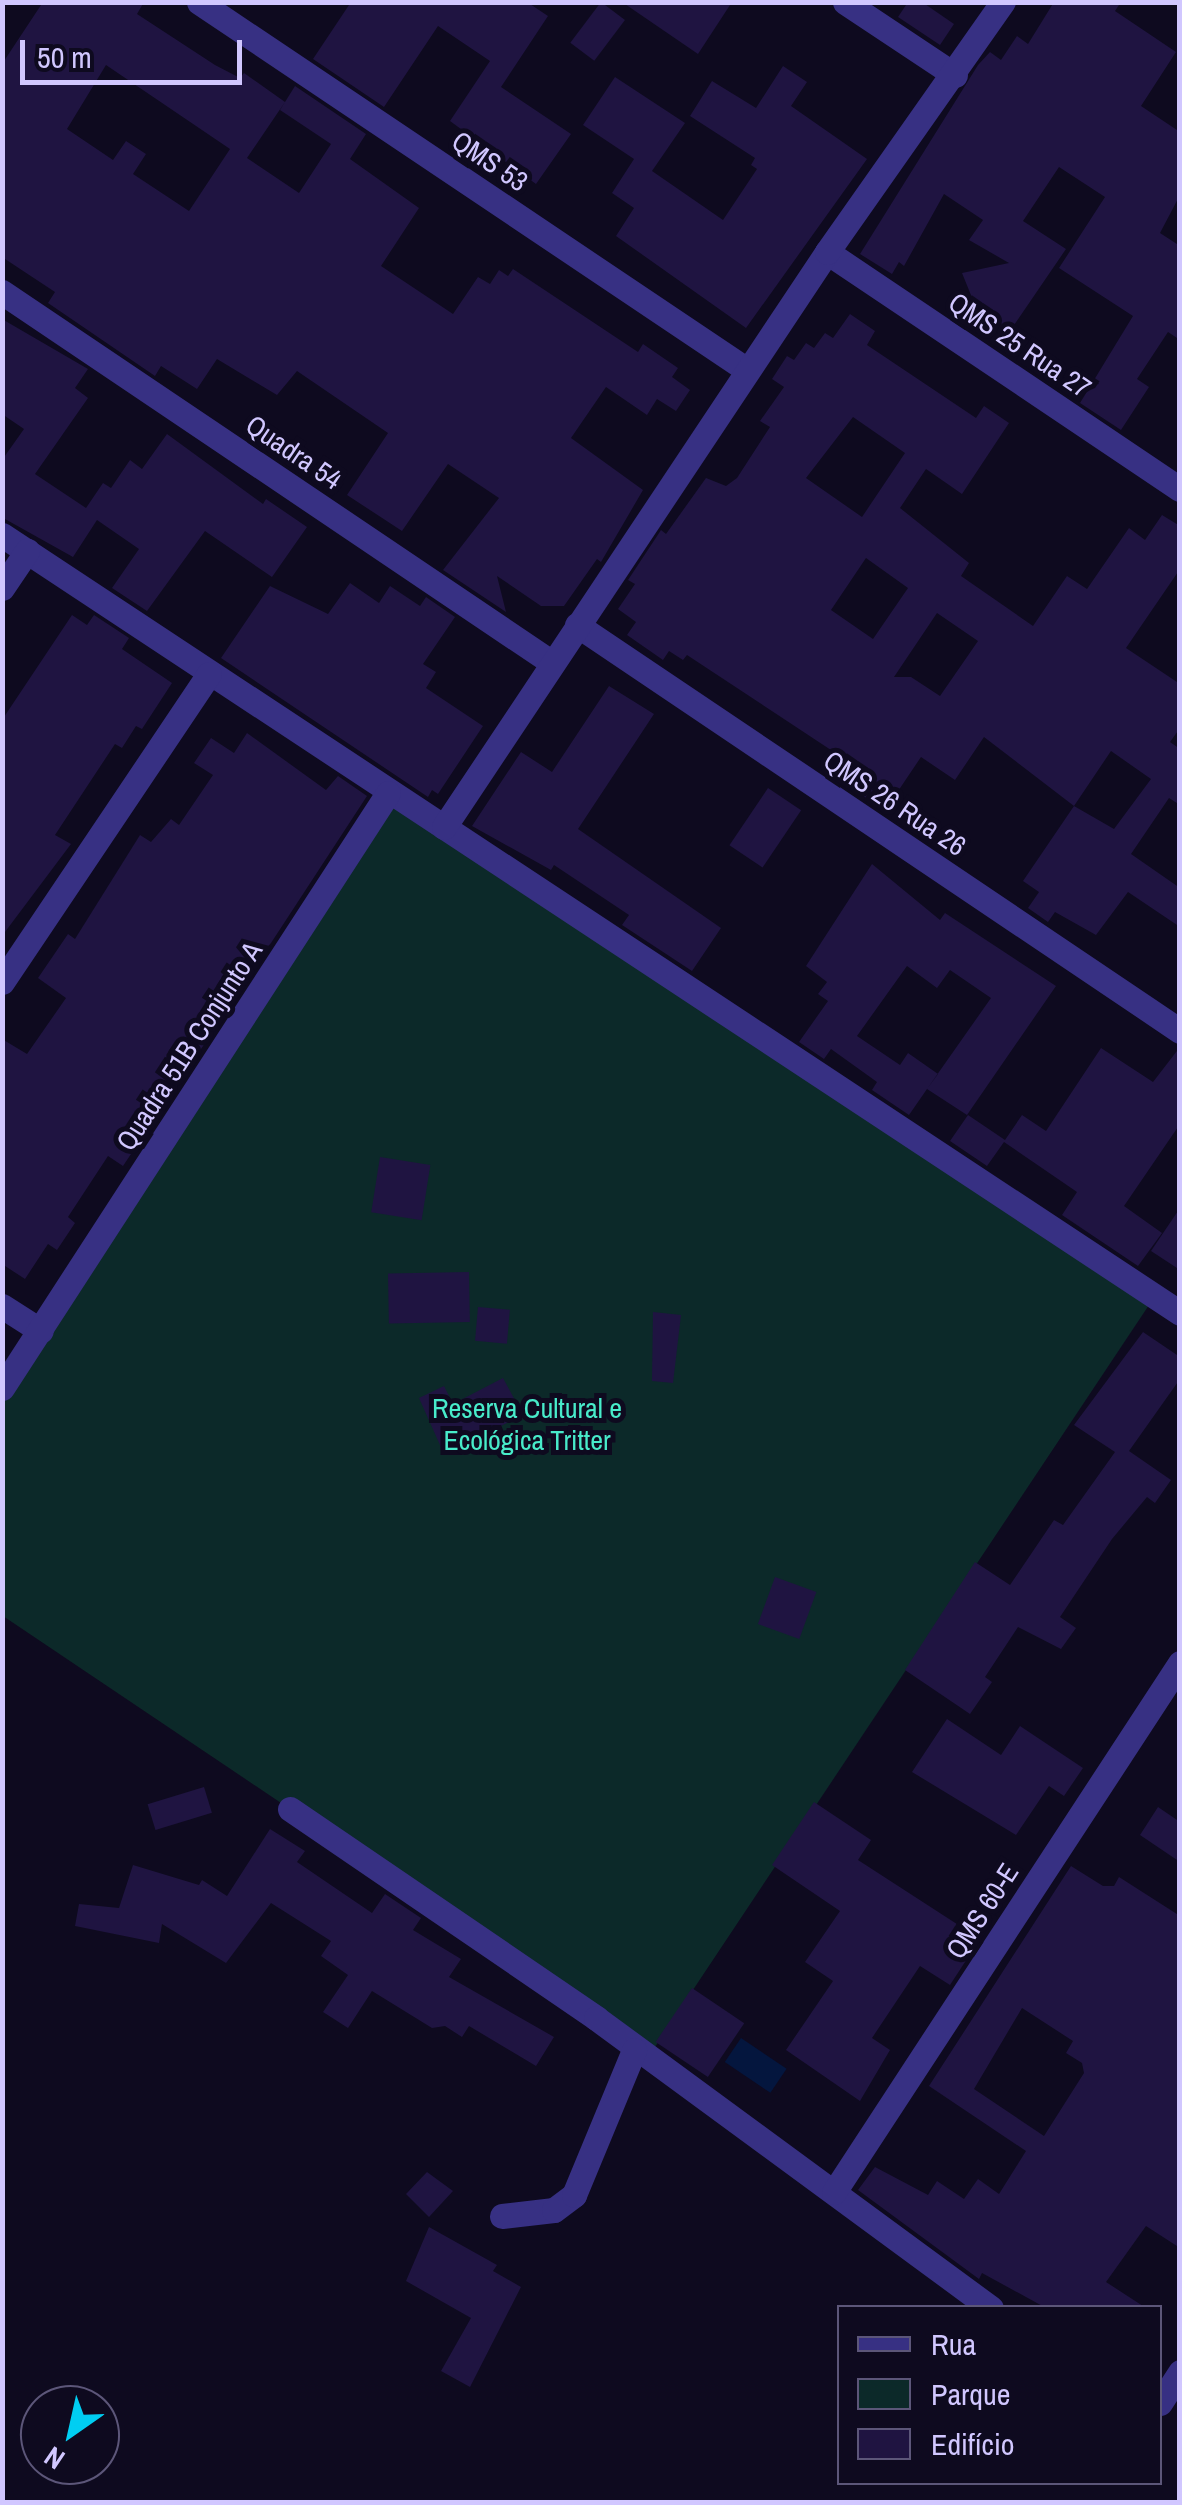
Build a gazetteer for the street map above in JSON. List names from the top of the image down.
{
  "streets": {
    "street": [
      "QMS 53",
      "QMS 25 Rua 27",
      "Quadra 54",
      "QMS 26 Rua 26",
      "Quadra 51B Conjunto A",
      "QMS 60-E"
    ]
  },
  "parks": ["Reserva Cultural e Ecológica Tritter"],
  "legend": ["Rua", "Parque", "Edifício"],
  "scale_bar": "50 m",
  "north": "bottom left"
}
